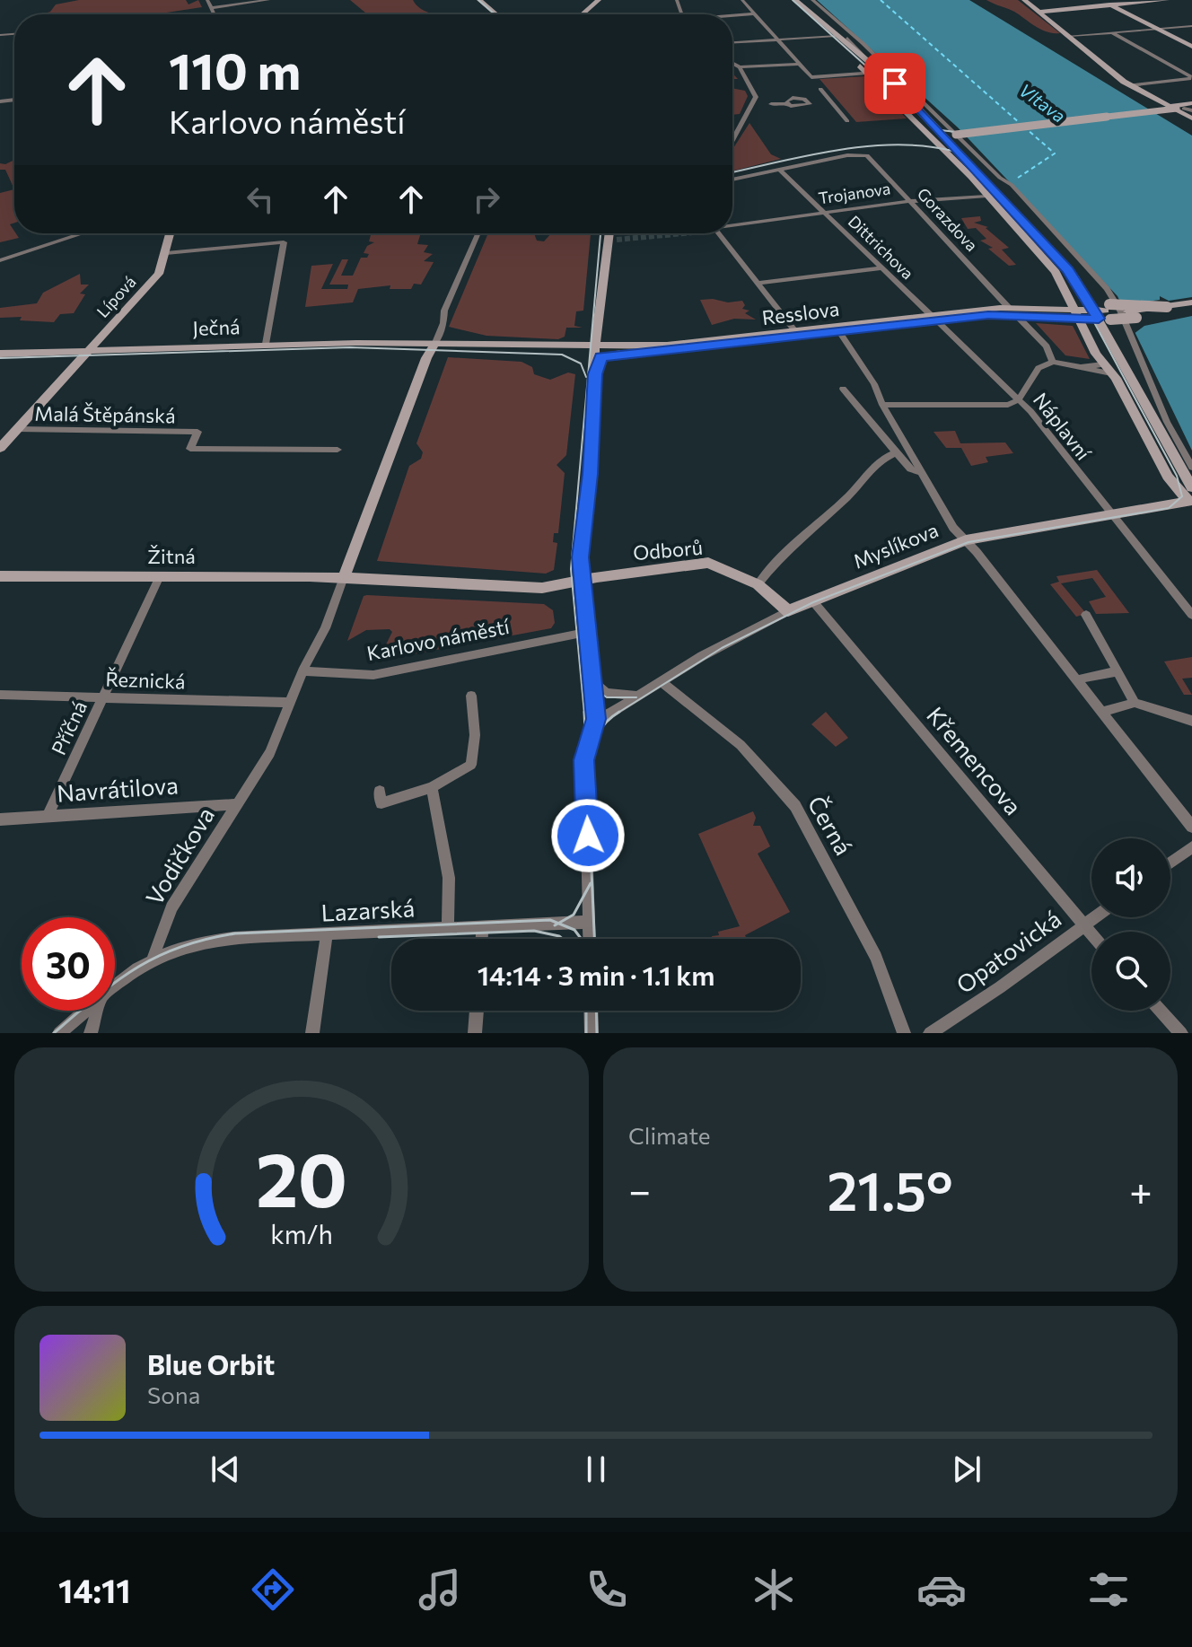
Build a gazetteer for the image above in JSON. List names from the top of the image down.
{
  "streets": {
    "main road": [
      "Lípová",
      "Resslova",
      "Ječná",
      "Myslíkova",
      "Odborů",
      "Žitná",
      "Karlovo náměstí"
    ],
    "street": [
      "Trojanova",
      "Gorazdova",
      "Dittrichova",
      "Malá Štěpánská",
      "Náplavní",
      "Řeznická",
      "Příčná",
      "Křemencova",
      "Navrátilova",
      "Černá",
      "Vodičkova",
      "Lazarská",
      "Opatovická"
    ]
  },
  "crossings": [
    ["Trojanova", "Gorazdova"],
    ["Trojanova", "Dittrichova"],
    ["Gorazdova", "Dittrichova"],
    ["Gorazdova", "Resslova"],
    ["Gorazdova", "Náplavní"],
    ["Dittrichova", "Resslova"],
    ["Dittrichova", "Náplavní"],
    ["Lípová", "Ječná"],
    ["Lípová", "Malá Štěpánská"],
    ["Náplavní", "Myslíkova"],
    ["Myslíkova", "Odborů"],
    ["Myslíkova", "Křemencova"],
    ["Myslíkova", "Černá"],
    ["Odborů", "Karlovo náměstí"],
    ["Žitná", "Karlovo náměstí"],
    ["Žitná", "Příčná"],
    ["Karlovo náměstí", "Vodičkova"],
    ["Řeznická", "Příčná"],
    ["Řeznická", "Vodičkova"],
    ["Příčná", "Navrátilova"],
    ["Křemencova", "Opatovická"],
    ["Navrátilova", "Vodičkova"],
    ["Vodičkova", "Lazarská"]
  ],
  "water": ["Vltava"],
  "page": {
    "turn": ["110 m", "Karlovo náměstí"],
    "limit": "30",
    "trip": "14:14 · 3 min · 1.1 km",
    "tile": "Climate",
    "heat": ["−", "21.5°", "+"],
    "song": ["Blue Orbit", "Sona"],
    "tabs": "14:11",
    "gauge": ["20", "km/h"]
  }
}
